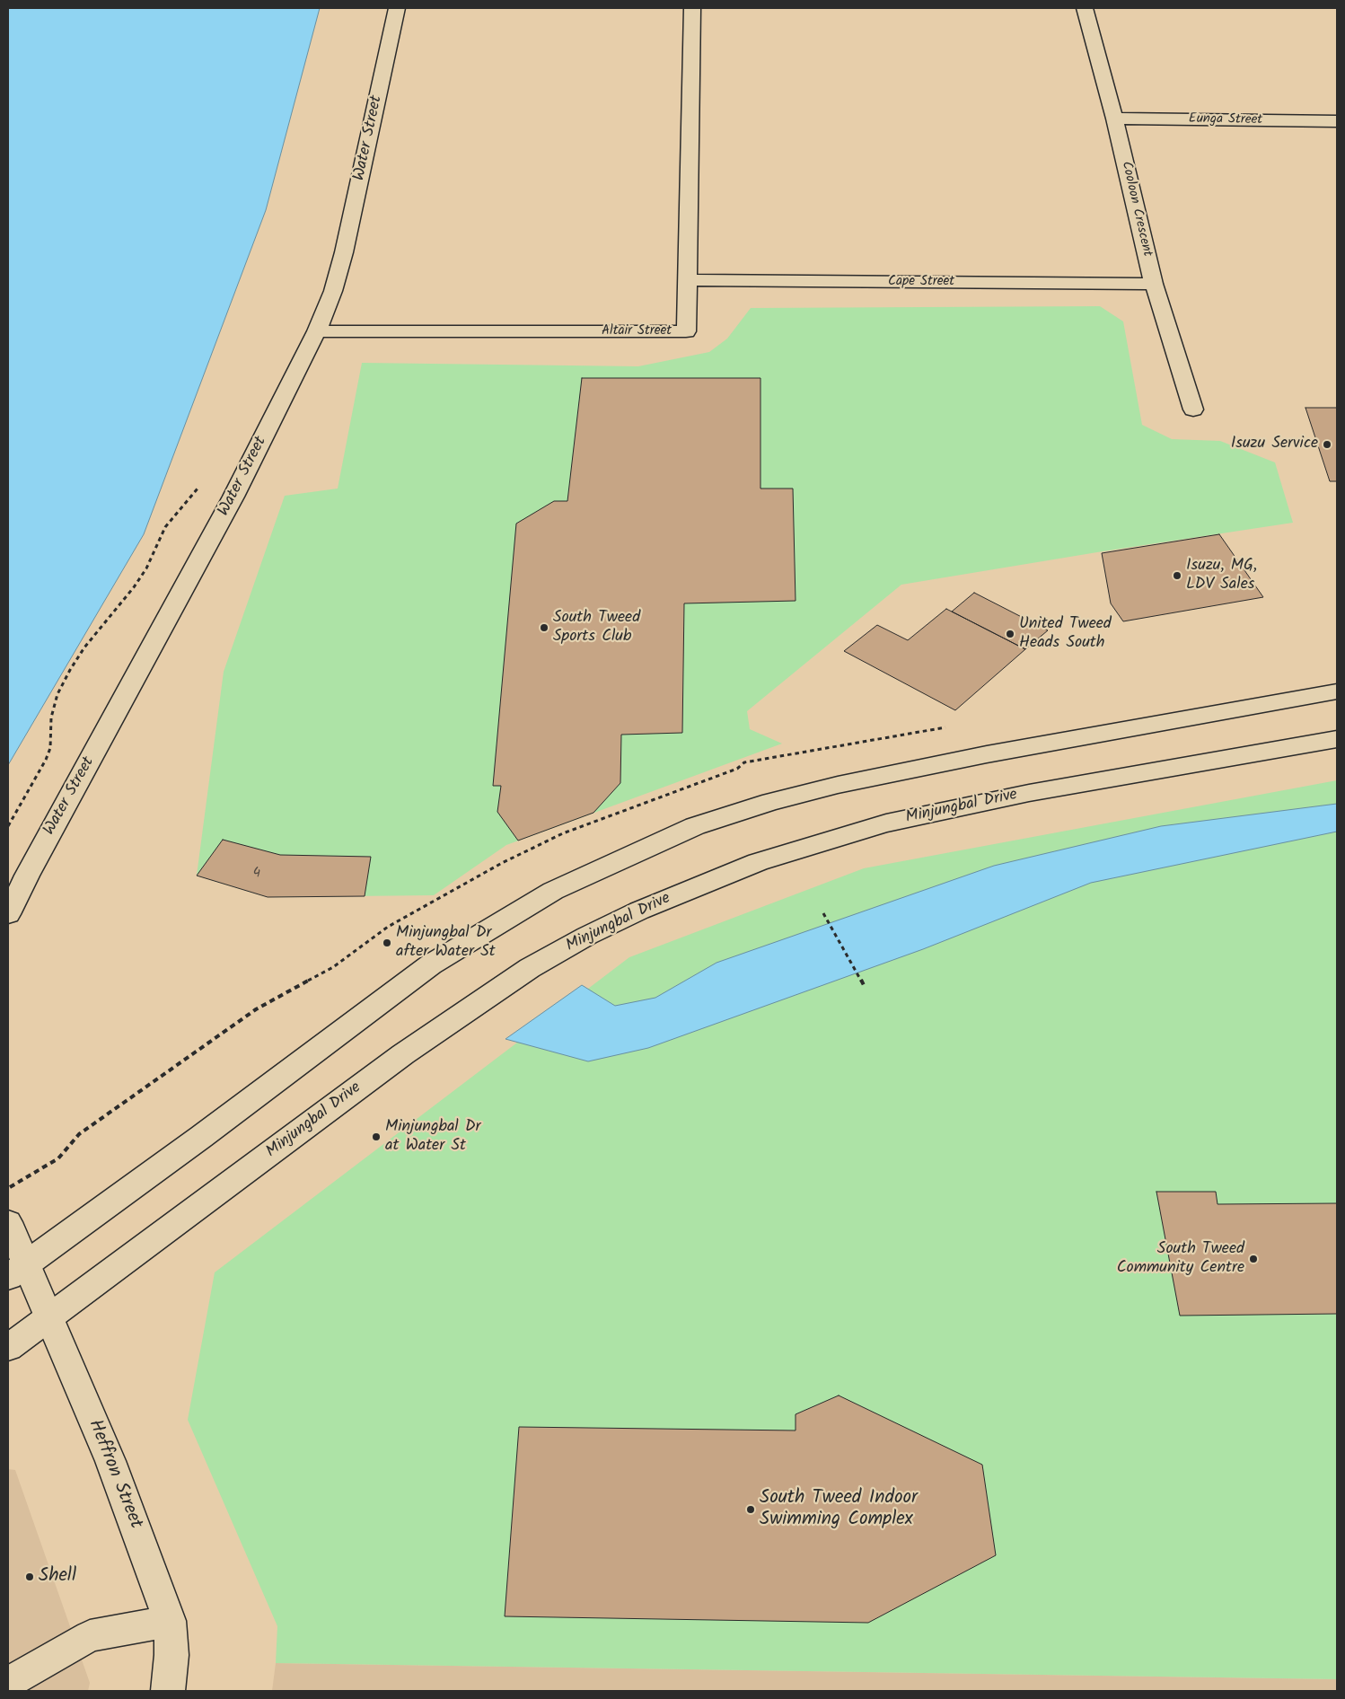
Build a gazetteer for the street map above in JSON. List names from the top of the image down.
{
  "streets": {
    "street": [
      "Eunga Street",
      "Water Street",
      "Cooloon Crescent",
      "Cape Street",
      "Altair Street",
      "Minjungbal Drive",
      "Heffron Street"
    ]
  },
  "crossings": [
    ["Eunga Street", "Cooloon Crescent"],
    ["Water Street", "Altair Street"],
    ["Cooloon Crescent", "Cape Street"],
    ["Cape Street", "Altair Street"],
    ["Minjungbal Drive", "Heffron Street"]
  ],
  "places": [
    "Isuzu Service",
    "Isuzu, MG, LDV Sales",
    "South Tweed Sports Club",
    "United Tweed Heads South",
    "Minjungbal Dr after Water St",
    "Minjungbal Dr at Water St",
    "South Tweed Community Centre",
    "South Tweed Indoor Swimming Complex",
    "Shell"
  ],
  "house_numbers": ["4"]
}
